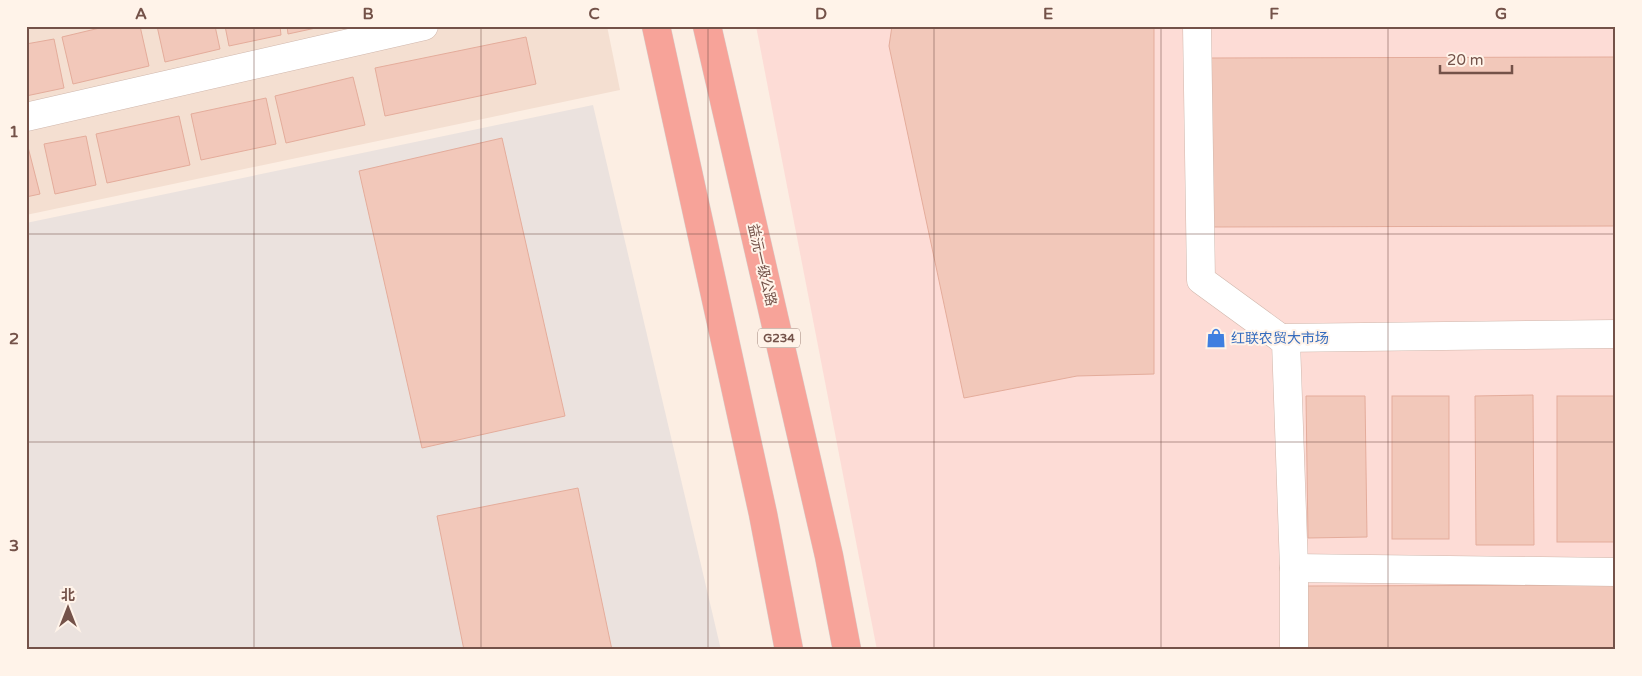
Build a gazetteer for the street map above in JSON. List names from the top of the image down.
{
  "streets": {
    "highway": ["益沅一级公路", "G234"]
  },
  "places": {
    "shop": ["红联农贸大市场"]
  },
  "scale_bar": "20 m",
  "north": "top",
  "grid": {
    "columns": [
      "A",
      "B",
      "C",
      "D",
      "E",
      "F",
      "G"
    ],
    "rows": ["1", "2", "3"]
  }
}
